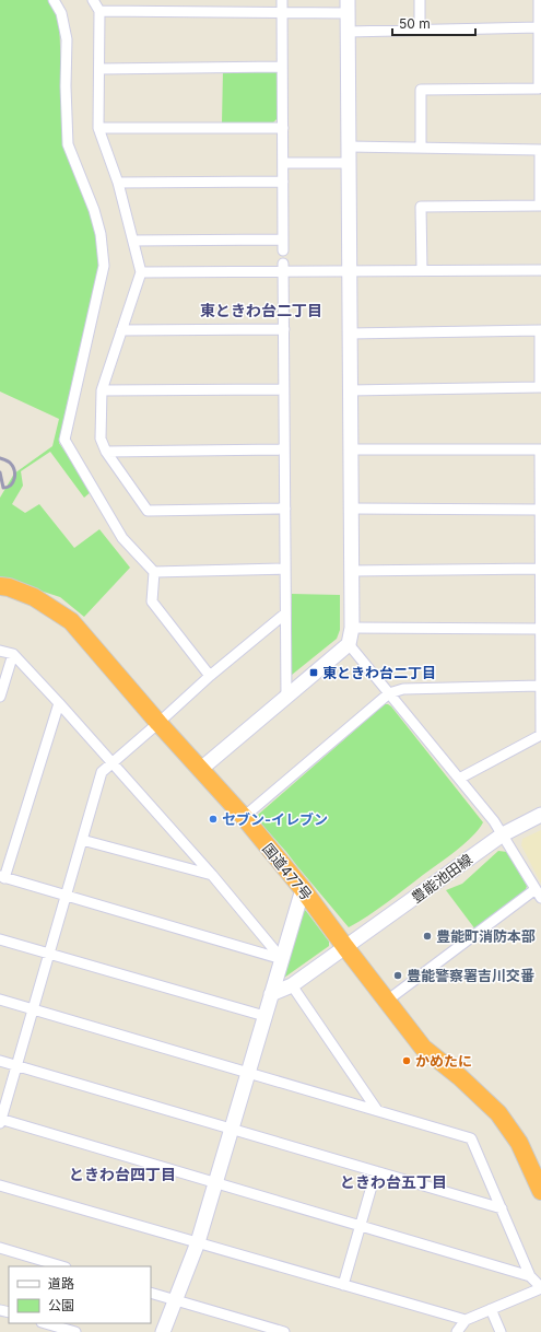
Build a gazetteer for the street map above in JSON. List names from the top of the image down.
{
  "streets": {
    "highway": ["国道477号"],
    "street": ["豊能池田線"]
  },
  "crossings": [
    ["国道477号", "豊能池田線"]
  ],
  "districts": ["東ときわ台二丁目", "ときわ台四丁目", "ときわ台五丁目"],
  "places": {
    "transit": ["東ときわ台二丁目"],
    "other": [
      "セブン-イレブン",
      "豊能町消防本部",
      "豊能警察署吉川交番",
      "かめたに"
    ]
  },
  "legend": ["道路", "公園"],
  "scale_bar": "50 m"
}
